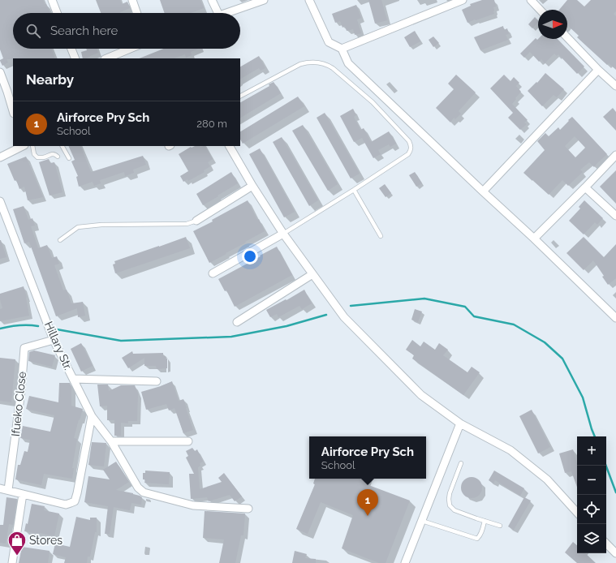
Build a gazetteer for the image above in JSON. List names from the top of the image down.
{
  "streets": {
    "street": ["Hillary Str.", "Ifueko Close"]
  },
  "crossings": [
    ["Hillary Str.", "Ifueko Close"]
  ],
  "places": {
    "shop": ["Stores"]
  },
  "north": "right",
  "page": {
    "search": "Search here",
    "heading": "Nearby",
    "list": [
      {
        "mark": "1",
        "name": "Airforce Pry Sch",
        "note": "School",
        "value": "280 m"
      }
    ],
    "map_buttons": ["+", "−"],
    "popup": ["Airforce Pry Sch", "School"],
    "pins": "1"
  }
}
